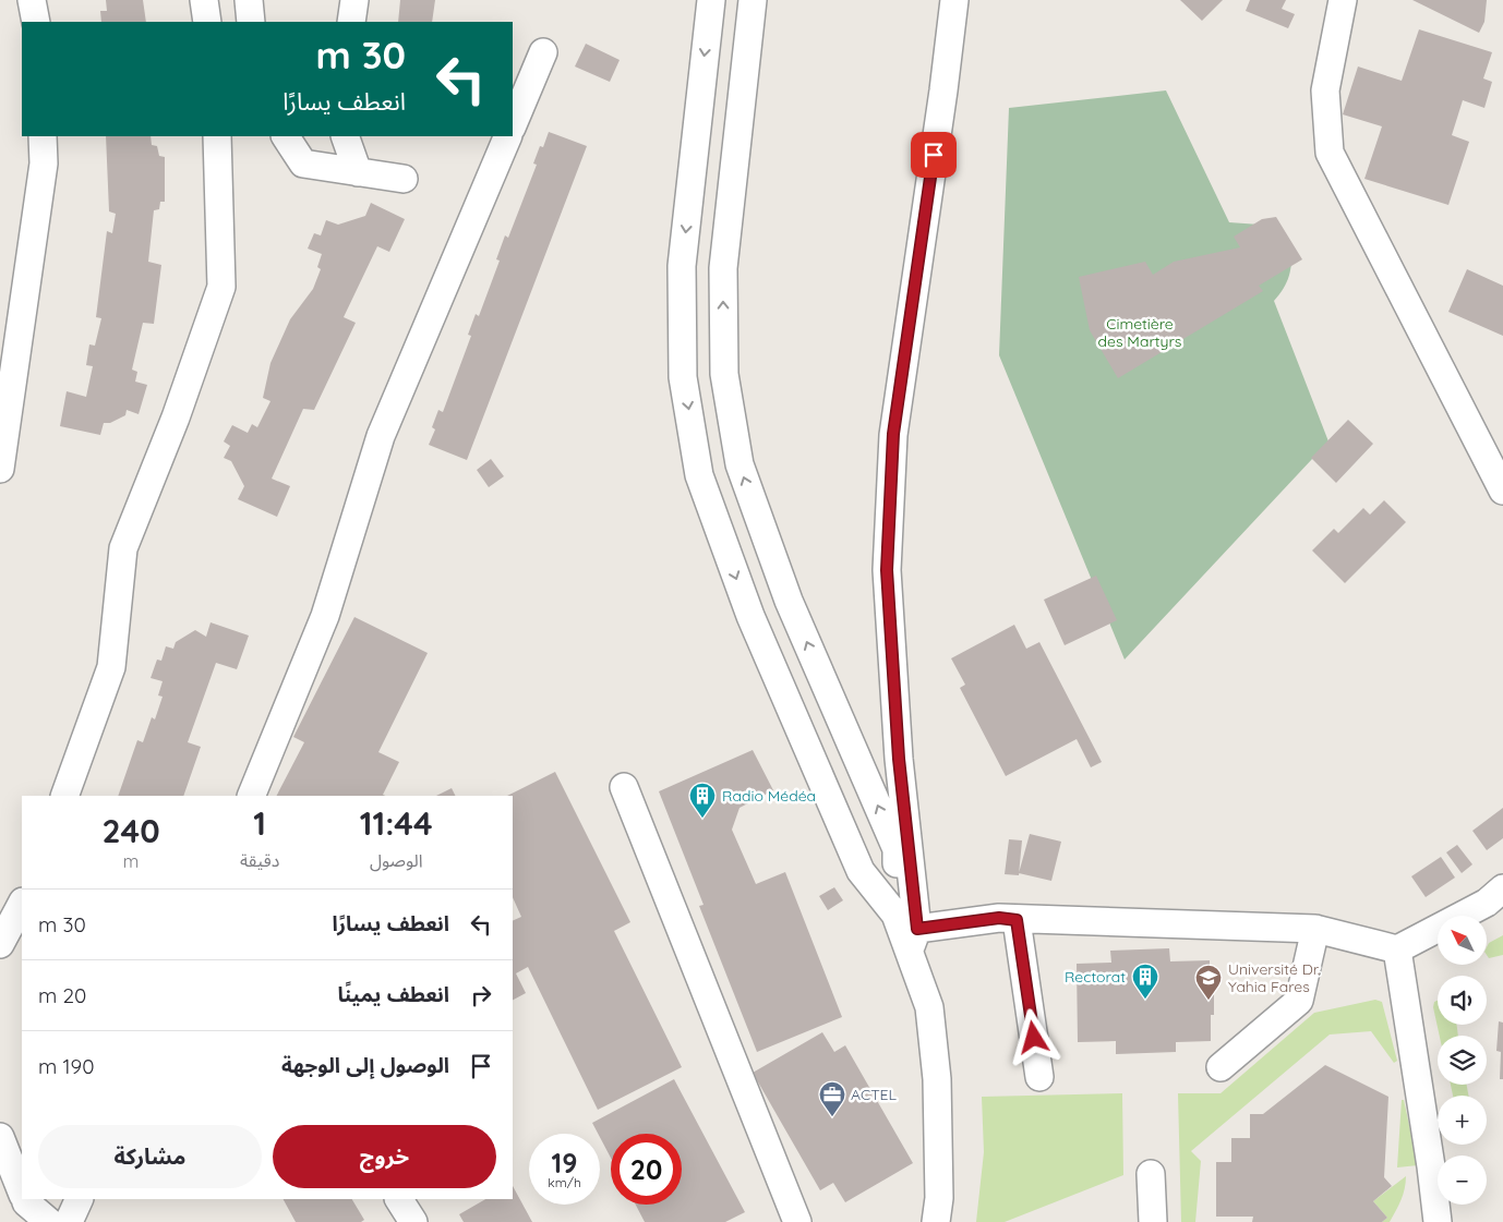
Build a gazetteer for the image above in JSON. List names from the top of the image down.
{
  "parks": ["Cimetière des Martyrs"],
  "places": {
    "building": ["Radio Médéa", "Rectorat"],
    "school or university": ["Université Dr. Yahia Fares"],
    "office": ["ACTEL"]
  },
  "north": "top left",
  "page": {
    "turn": ["30 m", "انعطف يسارًا"],
    "eta": [
      "11:44",
      "الوصول",
      "1",
      "دقيقة",
      "240",
      "m"
    ],
    "list": [
      {
        "name": "انعطف يسارًا",
        "value": "30 m"
      },
      {
        "name": "انعطف يمينًا",
        "value": "20 m"
      },
      {
        "name": "الوصول إلى الوجهة",
        "value": "190 m"
      }
    ],
    "map_buttons": ["+", "−"],
    "buttons": ["خروج", "مشاركة"],
    "speed": "19 km/h",
    "limit": "20"
  }
}
